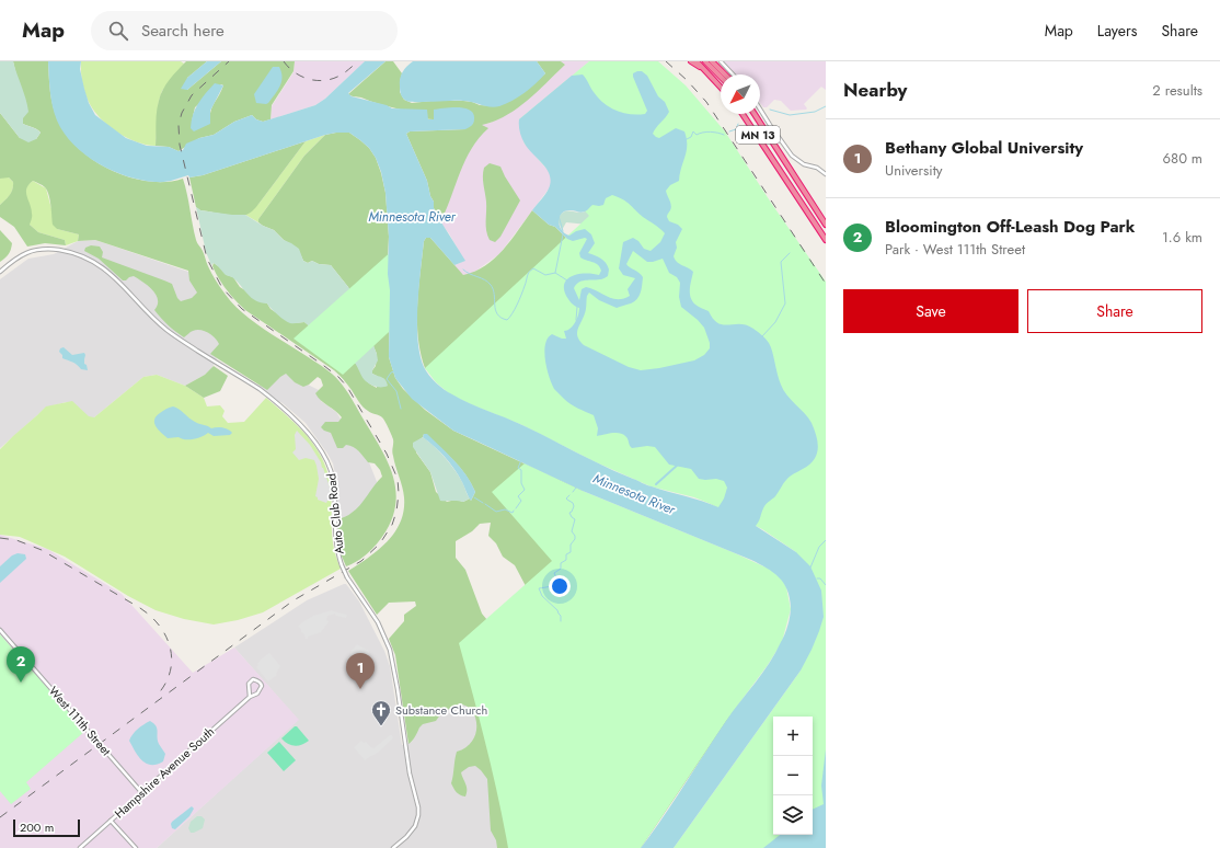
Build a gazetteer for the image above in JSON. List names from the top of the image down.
{
  "streets": {
    "highway": ["MN 13"],
    "street": ["Auto Club Road", "West 111th Street", "Hampshire Avenue South"]
  },
  "crossings": [
    ["West 111th Street", "Hampshire Avenue South"]
  ],
  "water": ["Minnesota River"],
  "places": {
    "church": ["Substance Church"]
  },
  "scale_bar": "200 m",
  "north": "bottom left",
  "page": {
    "header": "Map",
    "search": "Search here",
    "nav": ["Map", "Layers", "Share"],
    "heading": ["Nearby", "2 results"],
    "list": [
      {
        "mark": "1",
        "name": "Bethany Global University",
        "note": "University",
        "value": "680 m"
      },
      {
        "mark": "2",
        "name": "Bloomington Off-Leash Dog Park",
        "note": "Park · West 111th Street",
        "value": "1.6 km"
      }
    ],
    "buttons": ["Save", "Share"],
    "pins": ["2", "1"],
    "map_buttons": ["+", "−"],
    "scale": "200 m"
  }
}
